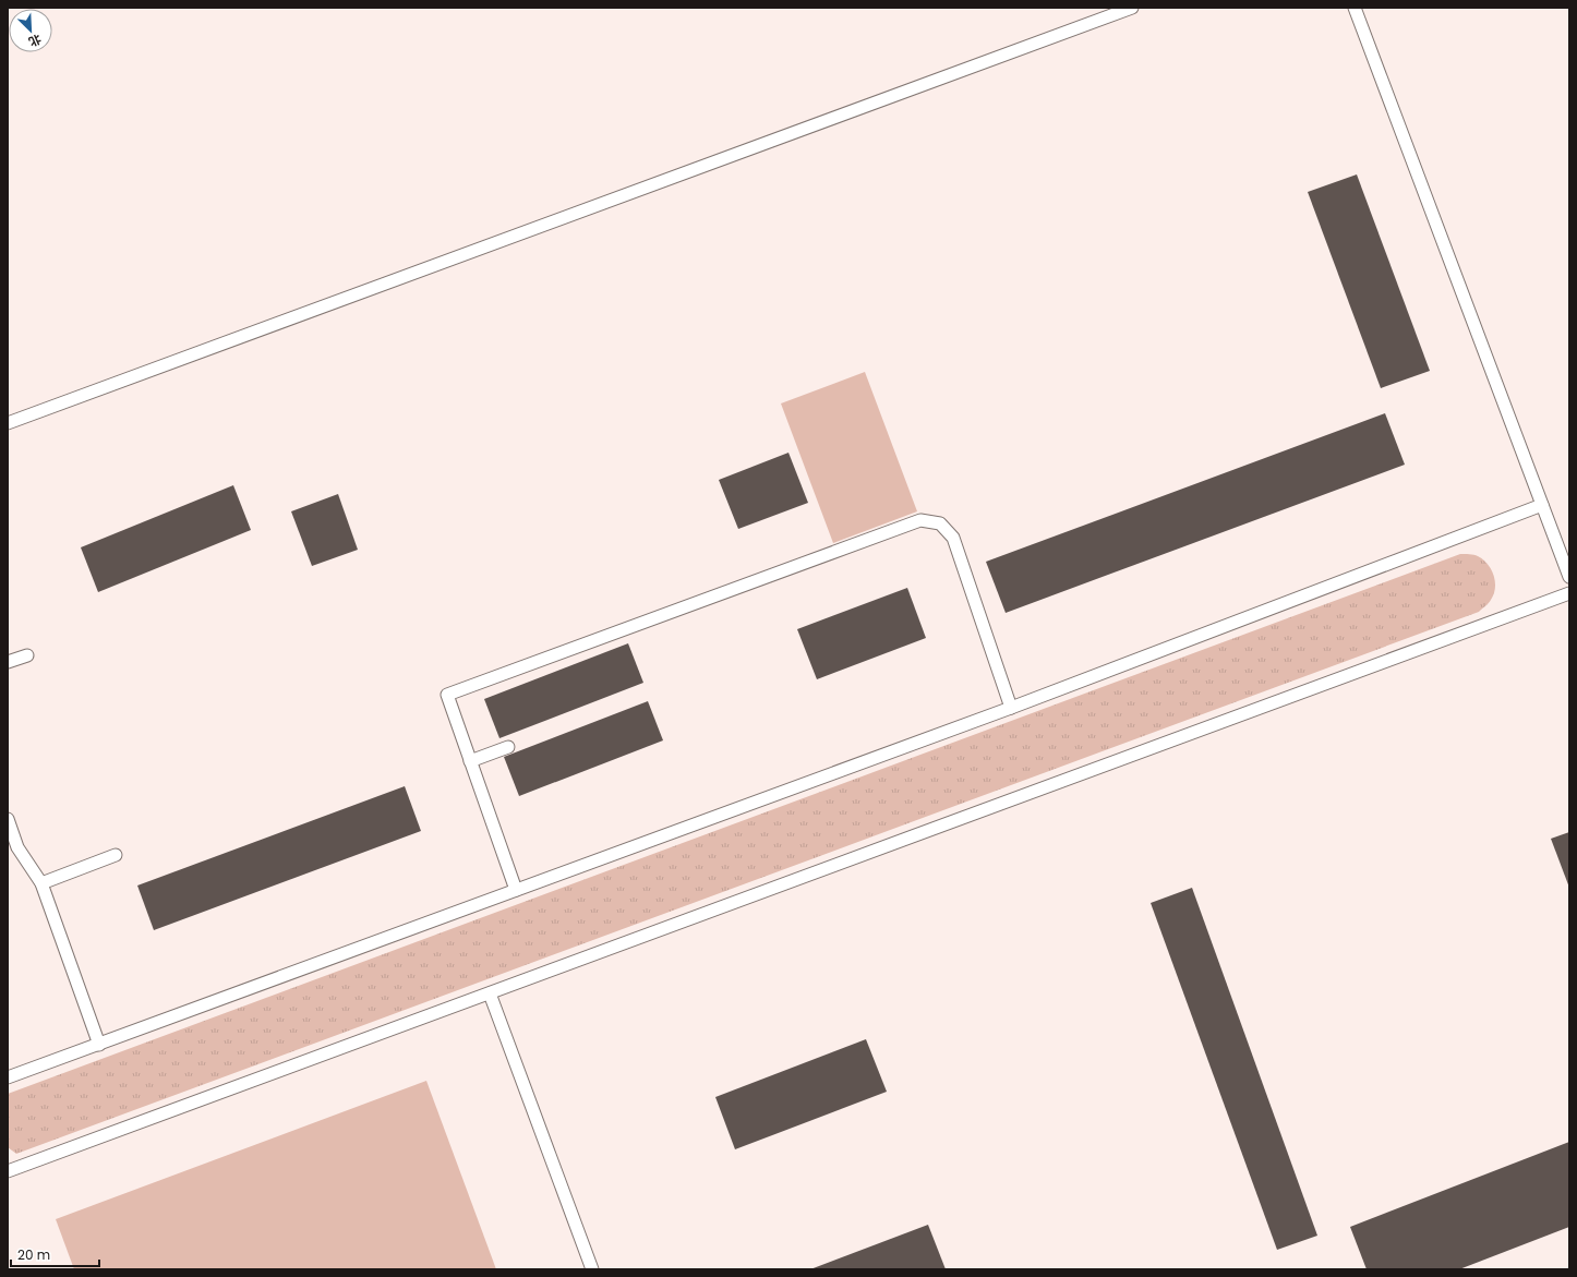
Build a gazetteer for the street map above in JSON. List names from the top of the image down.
{
  "scale_bar": "20 m",
  "north": "bottom right"
}
